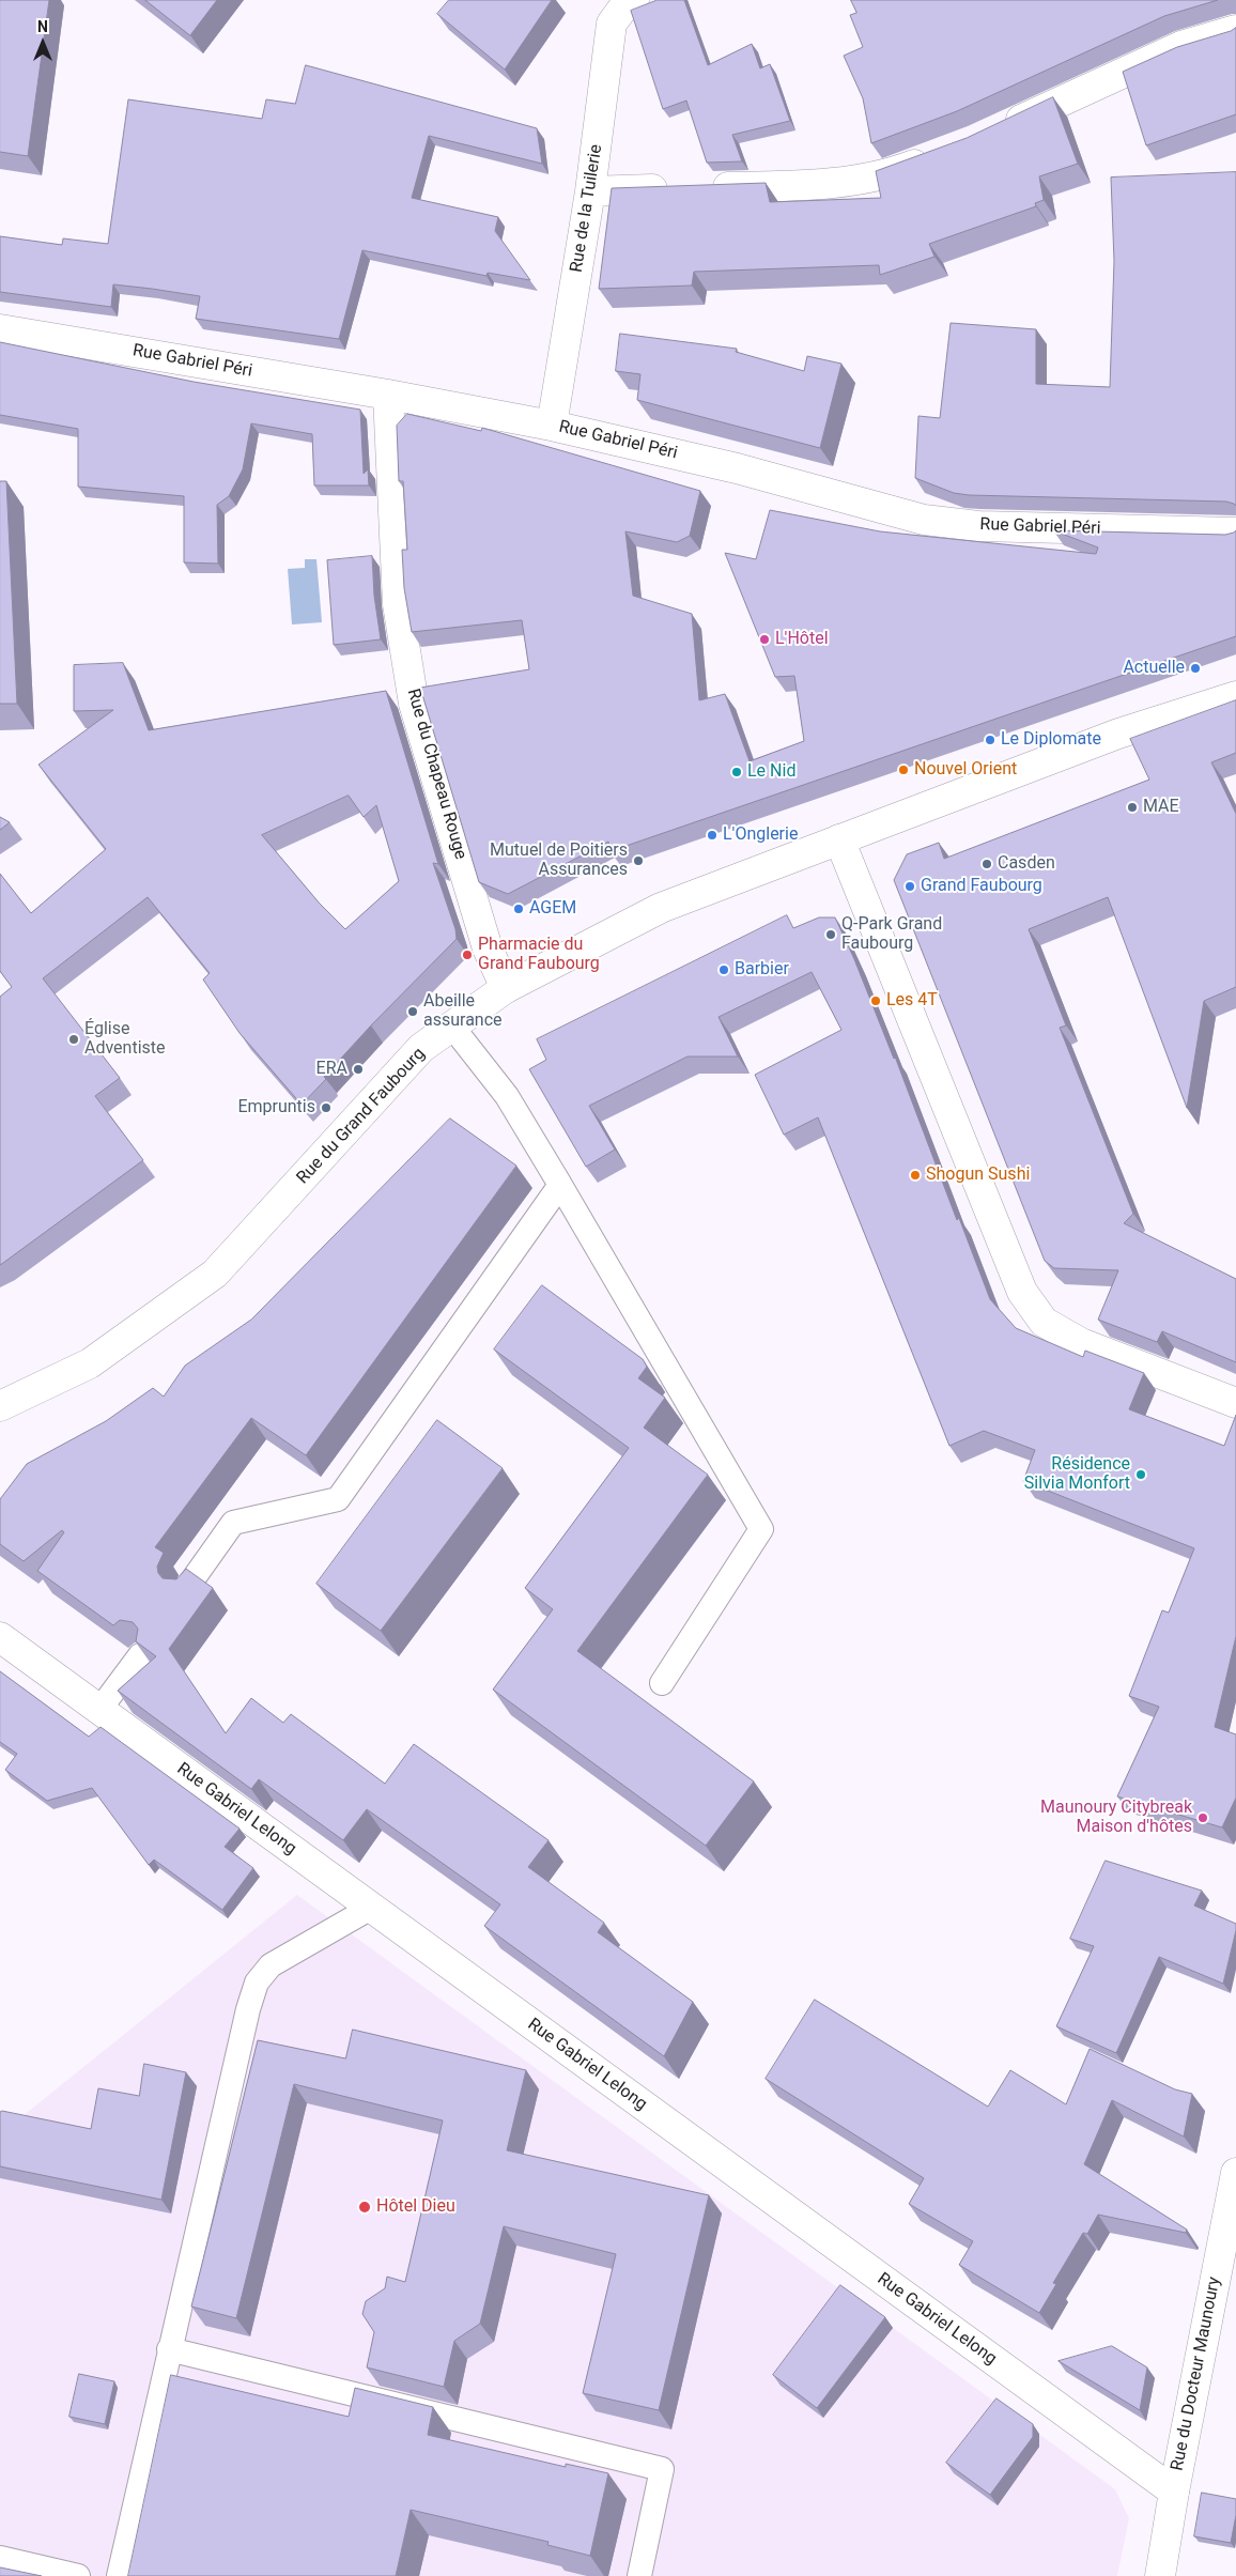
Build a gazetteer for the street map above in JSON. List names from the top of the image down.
{
  "streets": {
    "street": [
      "Rue de la Tuilerie",
      "Rue Gabriel Péri",
      "Rue du Chapeau Rouge",
      "Rue du Grand Faubourg",
      "Rue Gabriel Lelong",
      "Rue du Docteur Maunoury"
    ]
  },
  "crossings": [
    ["Rue de la Tuilerie", "Rue Gabriel Péri"],
    ["Rue Gabriel Péri", "Rue du Chapeau Rouge"],
    ["Rue du Chapeau Rouge", "Rue du Grand Faubourg"],
    ["Rue Gabriel Lelong", "Rue du Docteur Maunoury"]
  ],
  "places": [
    "L'Hôtel",
    "Actuelle",
    "Le Diplomate",
    "Nouvel Orient",
    "Le Nid",
    "MAE",
    "L'Onglerie",
    "Mutuel de Poitiers Assurances",
    "Casden",
    "Grand Faubourg",
    "AGEM",
    "Q-Park Grand Faubourg",
    "Pharmacie du Grand Faubourg",
    "Barbier",
    "Les 4T",
    "Abeille assurance",
    "Église Adventiste",
    "ERA",
    "Empruntis",
    "Shogun Sushi",
    "Résidence Silvia Monfort",
    "Maunoury Citybreak Maison d'hôtes",
    "Hôtel Dieu"
  ],
  "north": "top"
}
